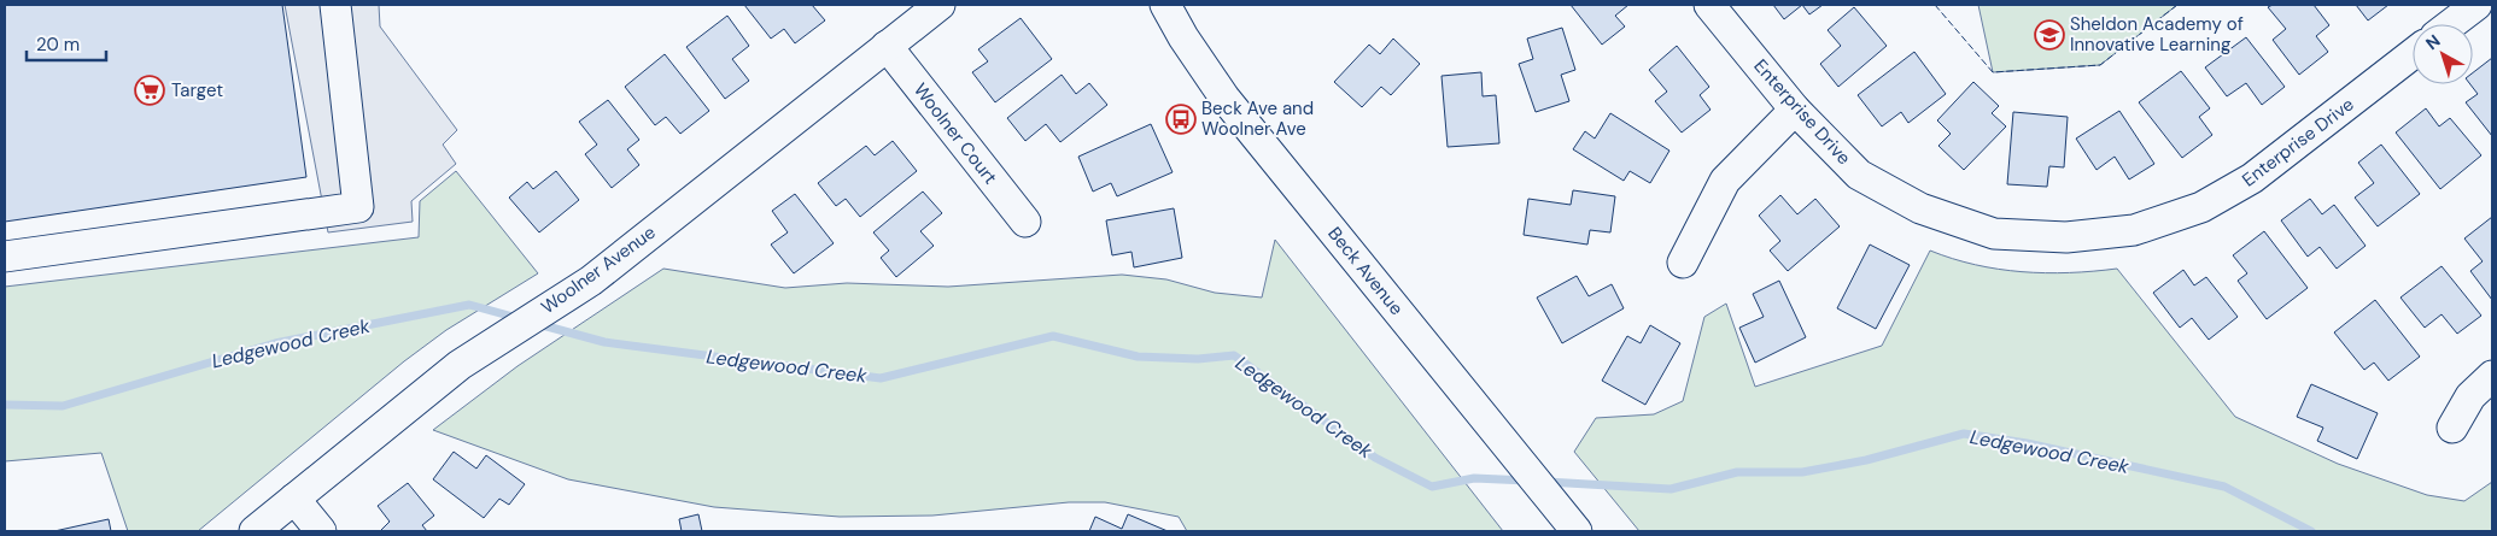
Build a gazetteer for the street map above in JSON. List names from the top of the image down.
{
  "streets": {
    "street": [
      "Enterprise Drive",
      "Woolner Court",
      "Woolner Avenue",
      "Beck Avenue"
    ]
  },
  "crossings": [
    ["Woolner Court", "Woolner Avenue"]
  ],
  "water": ["Ledgewood Creek"],
  "places": {
    "school or university": ["Sheldon Academy of Innovative Learning"],
    "supermarket": ["Target"],
    "bus stop": ["Beck Ave and Woolner Ave"]
  },
  "scale_bar": "20 m",
  "north": "top left"
}
